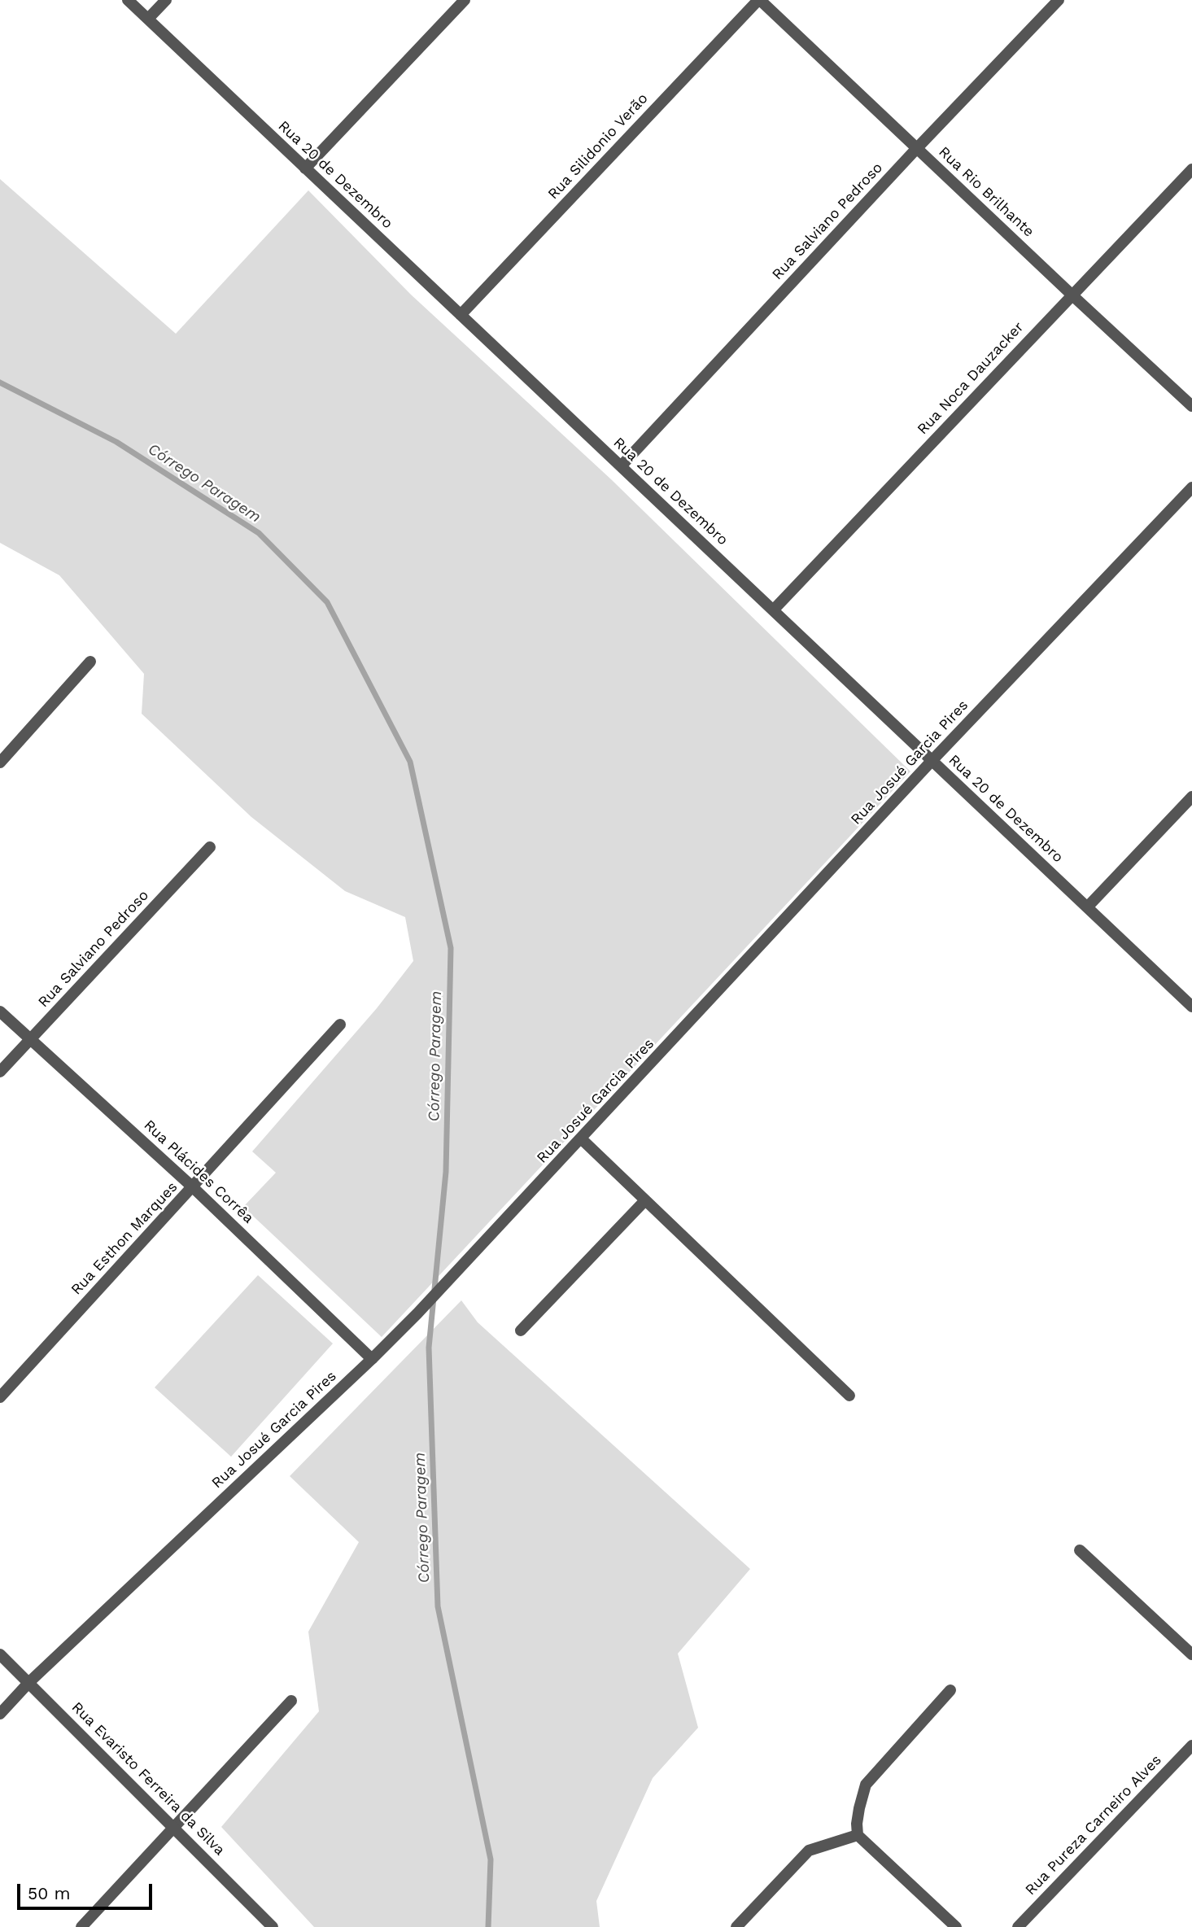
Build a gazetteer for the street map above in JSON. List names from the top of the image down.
{
  "streets": {
    "street": [
      "Rua Silidonio Verão",
      "Rua 20 de Dezembro",
      "Rua Rio Brilhante",
      "Rua Salviano Pedroso",
      "Rua Noca Dauzacker",
      "Rua Josué Garcia Pires",
      "Rua Plácides Corrêa",
      "Rua Esthon Marques",
      "Rua Evaristo Ferreira da Silva",
      "Rua Pureza Carneiro Alves"
    ]
  },
  "crossings": [
    ["Rua Silidonio Verão", "Rua 20 de Dezembro"],
    ["Rua Silidonio Verão", "Rua Rio Brilhante"],
    ["Rua 20 de Dezembro", "Rua Salviano Pedroso"],
    ["Rua 20 de Dezembro", "Rua Noca Dauzacker"],
    ["Rua 20 de Dezembro", "Rua Josué Garcia Pires"],
    ["Rua Rio Brilhante", "Rua Salviano Pedroso"],
    ["Rua Rio Brilhante", "Rua Noca Dauzacker"],
    ["Rua Salviano Pedroso", "Rua Plácides Corrêa"],
    ["Rua Josué Garcia Pires", "Rua Plácides Corrêa"],
    ["Rua Josué Garcia Pires", "Rua Evaristo Ferreira da Silva"],
    ["Rua Plácides Corrêa", "Rua Esthon Marques"]
  ],
  "water": ["Córrego Paragem"],
  "scale_bar": "50 m"
}
